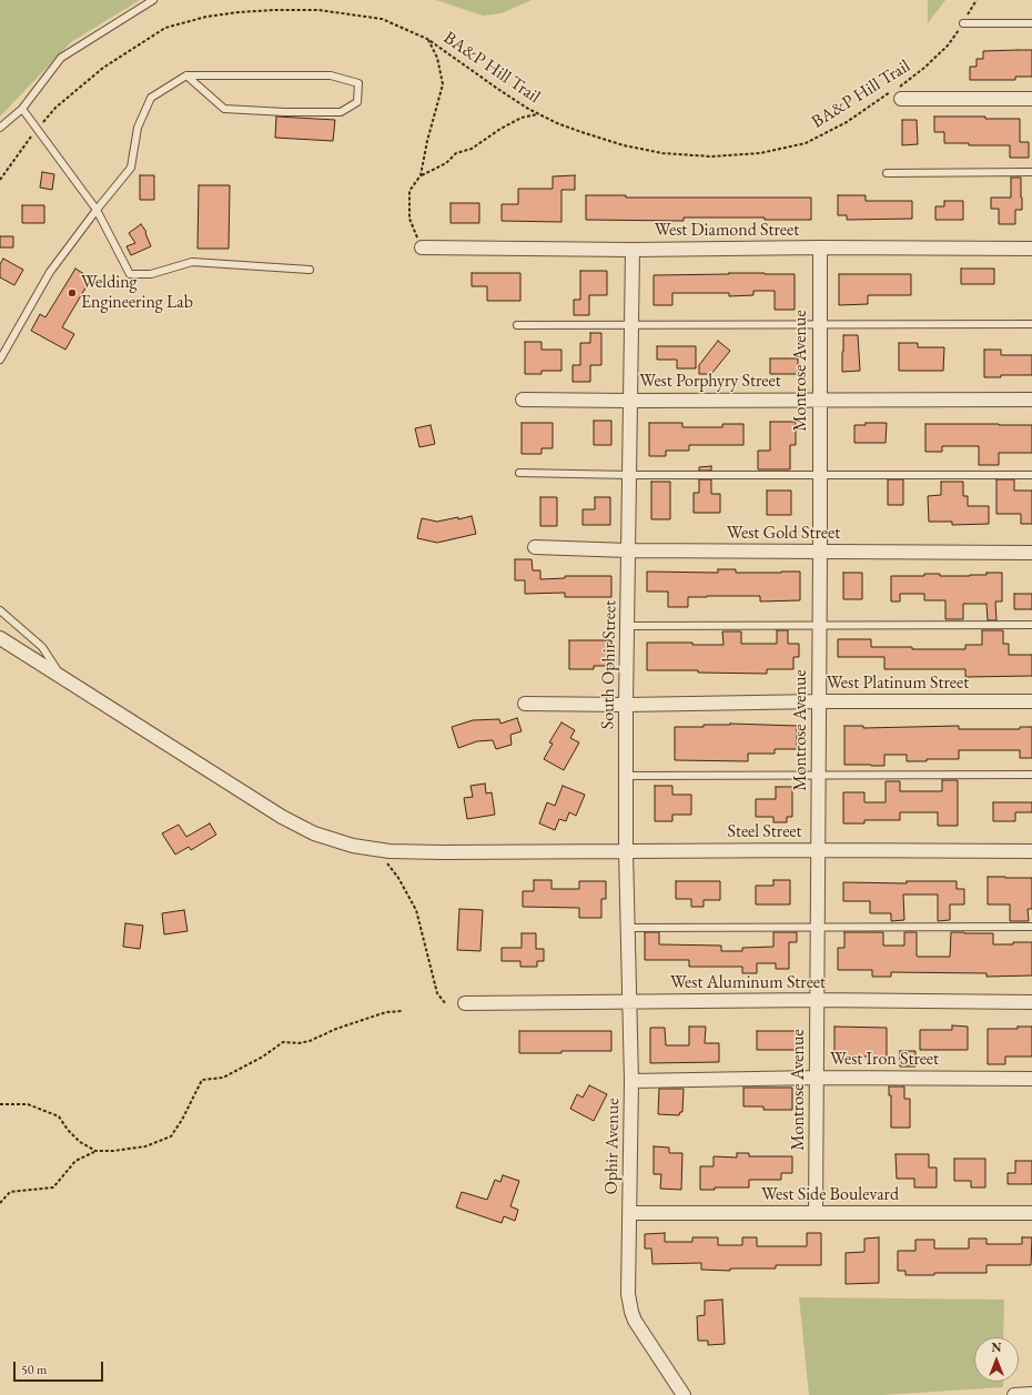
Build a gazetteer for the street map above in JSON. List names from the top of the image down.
{
  "streets": {
    "street": [
      "West Diamond Street",
      "Montrose Avenue",
      "West Porphyry Street",
      "West Gold Street",
      "South Ophir Street",
      "West Platinum Street",
      "Steel Street",
      "West Aluminum Street",
      "West Iron Street",
      "Ophir Avenue",
      "West Side Boulevard"
    ],
    "path": ["BA&P Hill Trail"]
  },
  "crossings": [
    ["West Diamond Street", "Montrose Avenue"],
    ["West Diamond Street", "South Ophir Street"],
    ["Montrose Avenue", "West Porphyry Street"],
    ["Montrose Avenue", "West Gold Street"],
    ["Montrose Avenue", "West Platinum Street"],
    ["Montrose Avenue", "Steel Street"],
    ["Montrose Avenue", "West Aluminum Street"],
    ["Montrose Avenue", "West Iron Street"],
    ["Montrose Avenue", "West Side Boulevard"],
    ["West Porphyry Street", "South Ophir Street"],
    ["West Gold Street", "South Ophir Street"],
    ["South Ophir Street", "West Platinum Street"],
    ["South Ophir Street", "Steel Street"],
    ["South Ophir Street", "West Aluminum Street"],
    ["South Ophir Street", "West Iron Street"],
    ["South Ophir Street", "Ophir Avenue"],
    ["West Iron Street", "Ophir Avenue"],
    ["Ophir Avenue", "West Side Boulevard"]
  ],
  "places": ["Welding Engineering Lab"],
  "scale_bar": "50 m",
  "north": "top"
}
